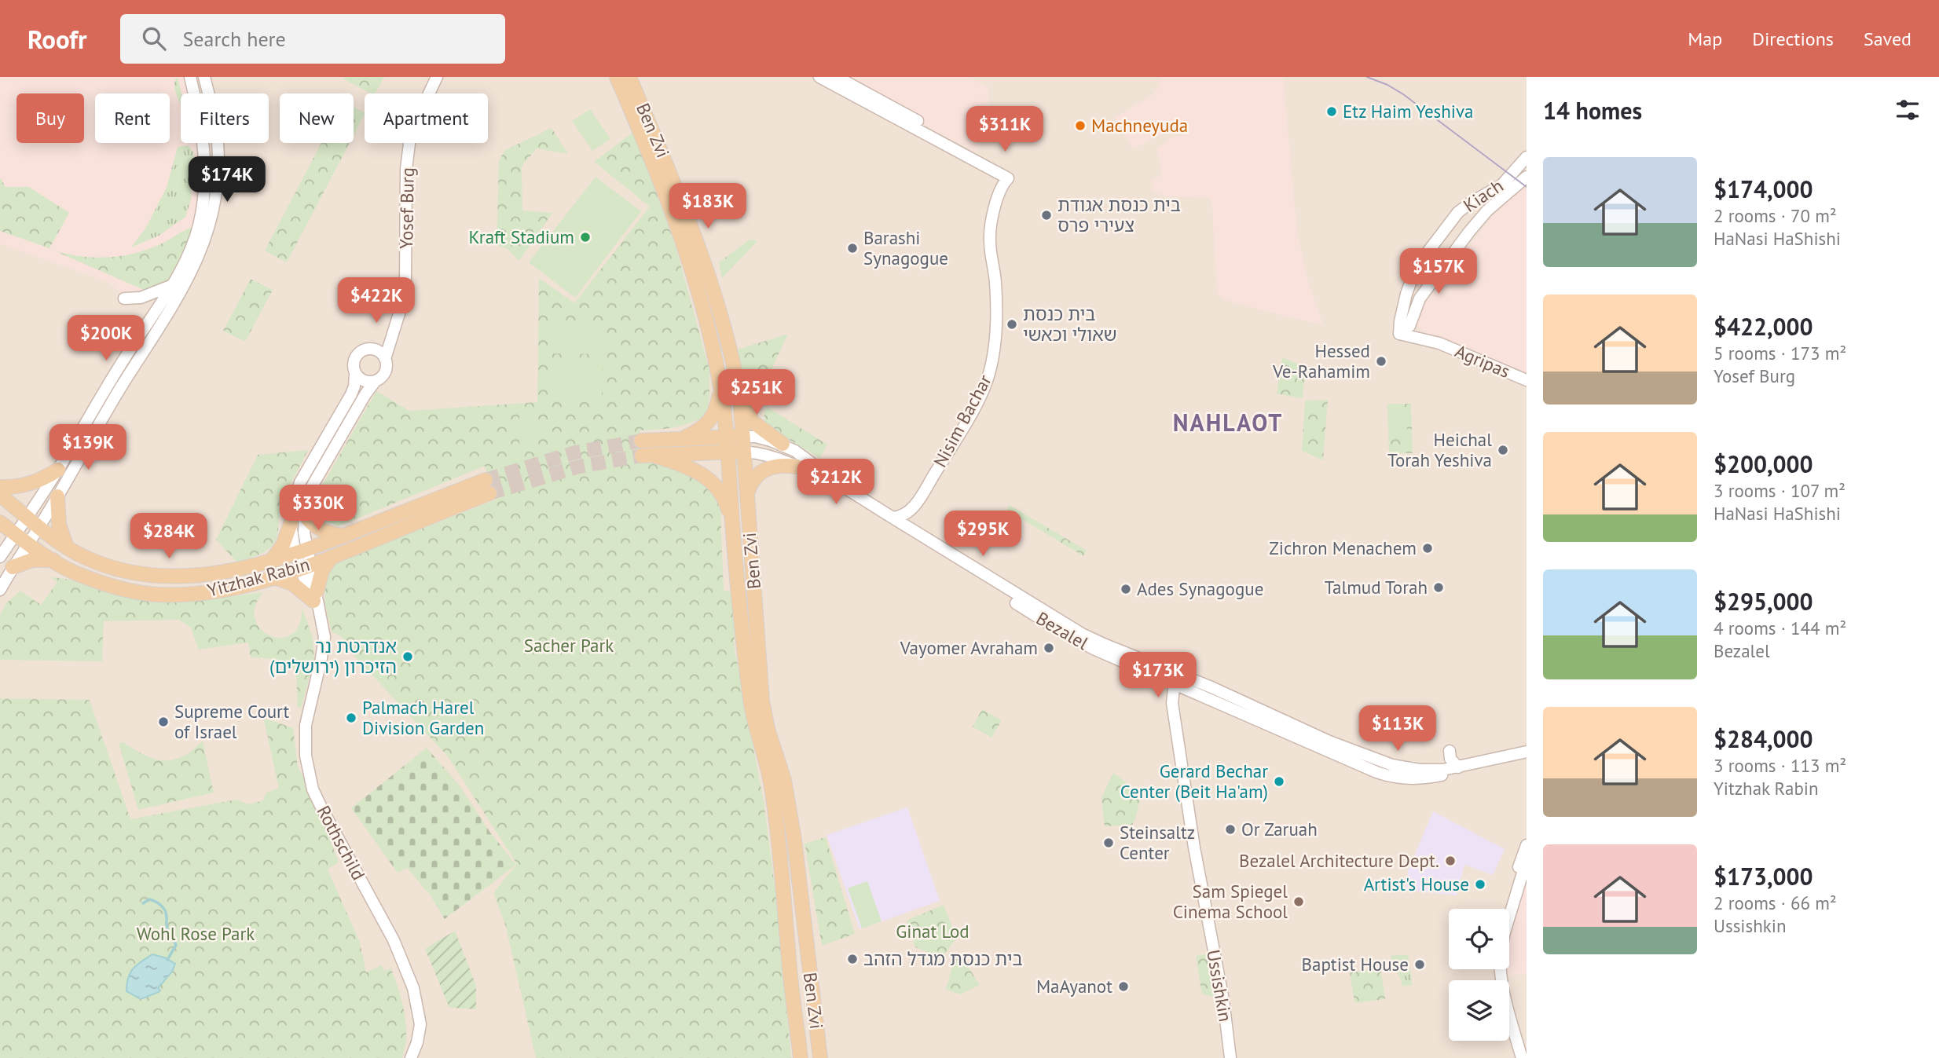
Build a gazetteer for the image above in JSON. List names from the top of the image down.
{
  "streets": {
    "main road": ["Ben Zvi", "Yitzhak Rabin", "Bezalel"],
    "street": [
      "Kiach",
      "Yosef Burg",
      "Agripas",
      "Nisim Bachar",
      "Rothschild",
      "Ussishkin"
    ]
  },
  "crossings": [
    ["Ben Zvi", "Bezalel"],
    ["Kiach", "Agripas"],
    ["Nisim Bachar", "Bezalel"],
    ["Yitzhak Rabin", "Rothschild"],
    ["Bezalel", "Ussishkin"]
  ],
  "districts": ["NAHLAOT"],
  "parks": ["Sacher Park", "Ginat Lod", "Wohl Rose Park"],
  "places": [
    "Etz Haim Yeshiva",
    "Machneyuda",
    "בית כנסת אגודת צעירי פרס",
    "Kraft Stadium",
    "Barashi Synagogue",
    "בית כנסת שאולי וכאשי",
    "Hessed Ve-Rahamim",
    "Heichal Torah Yeshiva",
    "Zichron Menachem",
    "Talmud Torah",
    "Ades Synagogue",
    "Vayomer Avraham",
    "אנדרטת נר הזיכרון (ירושלים)",
    "Palmach Harel Division Garden",
    "Supreme Court of Israel",
    "Gerard Bechar Center (Beit Ha'am)",
    "Or Zaruah",
    "Steinsaltz Center",
    "Bezalel Architecture Dept.",
    "Artist's House",
    "Sam Spiegel Cinema School",
    "בית כנסת מגדל הזהב",
    "Baptist House",
    "MaAyanot"
  ],
  "page": {
    "header": "Roofr",
    "search": "Search here",
    "nav": ["Map", "Directions", "Saved"],
    "heading": "14 homes",
    "chip": [
      "Buy",
      "Rent",
      "Filters",
      "New",
      "Apartment"
    ],
    "price": [
      "$311K",
      "$174K",
      "$183K",
      "$157K",
      "$422K",
      "$200K",
      "$251K",
      "$139K",
      "$212K",
      "$330K",
      "$295K",
      "$284K",
      "$173K",
      "$113K"
    ],
    "list": [
      {
        "name": "$174,000",
        "note": "2 rooms · 70 m² · HaNasi HaShishi"
      },
      {
        "name": "$422,000",
        "note": "5 rooms · 173 m² · Yosef Burg"
      },
      {
        "name": "$200,000",
        "note": "3 rooms · 107 m² · HaNasi HaShishi"
      },
      {
        "name": "$295,000",
        "note": "4 rooms · 144 m² · Bezalel"
      },
      {
        "name": "$284,000",
        "note": "3 rooms · 113 m² · Yitzhak Rabin"
      },
      {
        "name": "$173,000",
        "note": "2 rooms · 66 m² · Ussishkin"
      }
    ]
  }
}
